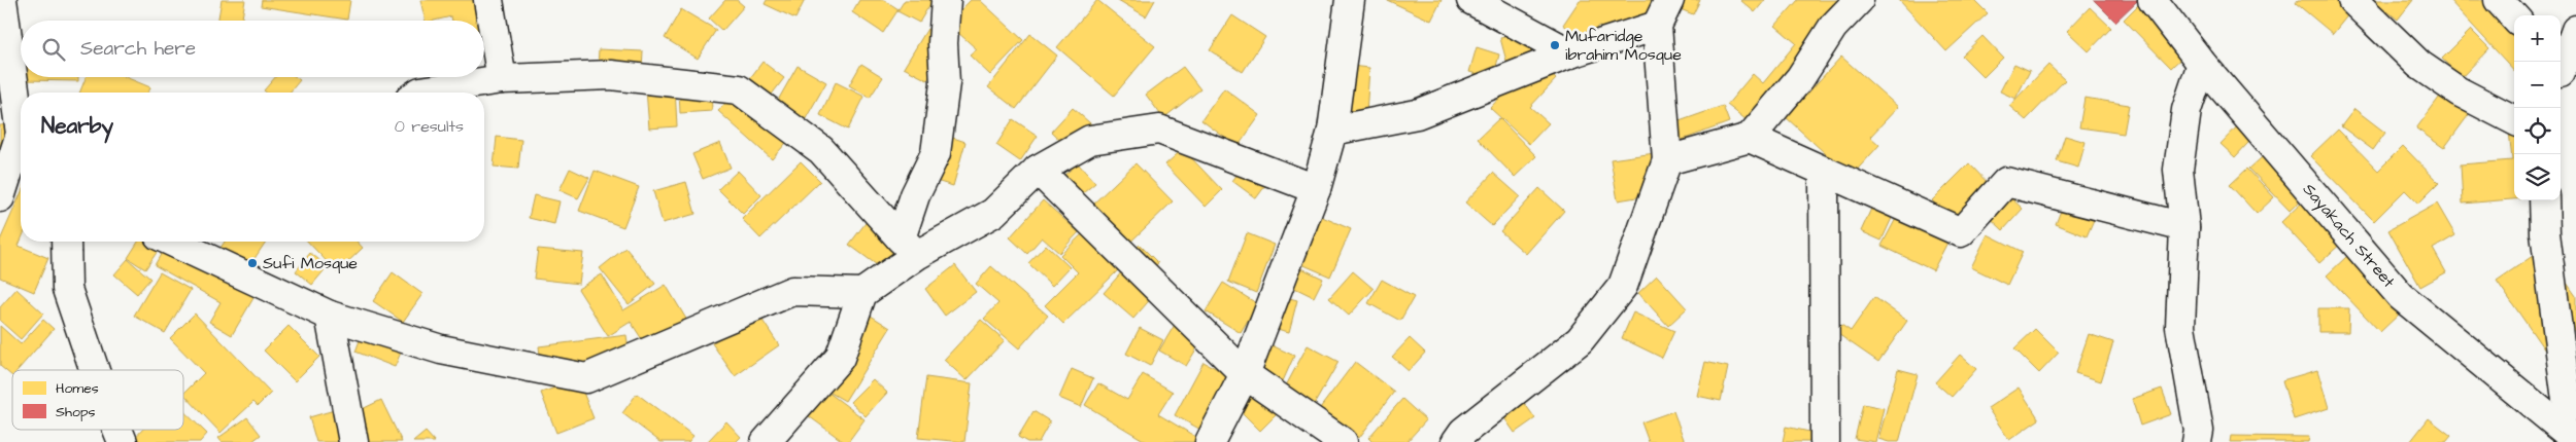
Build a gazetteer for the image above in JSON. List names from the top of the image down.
{
  "streets": {
    "street": ["Sayakach Street"]
  },
  "places": ["Mufaridge ibrahim Mosque", "Sufi Mosque"],
  "legend": ["Homes", "Shops"],
  "page": {
    "map_buttons": ["+", "−"],
    "search": "Search here",
    "heading": ["Nearby", "0 results"]
  }
}
